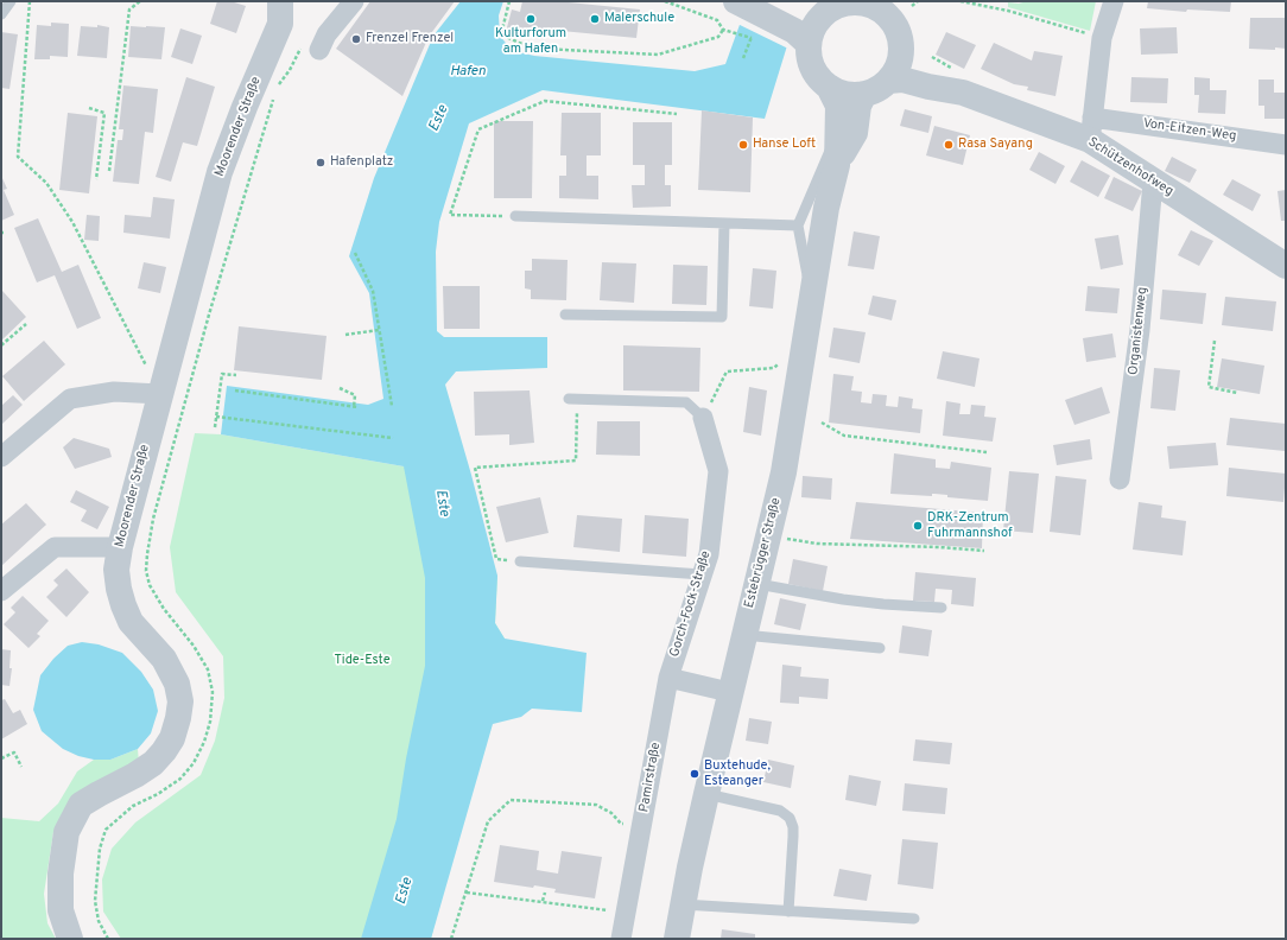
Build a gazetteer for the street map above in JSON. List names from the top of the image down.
{
  "streets": {
    "street": [
      "Moorender Straße",
      "Von-Eitzen-Weg",
      "Schützenhofweg",
      "Organistenweg",
      "Estebrügger Straße",
      "Gorch-Fock-Straße",
      "Pamirstraße"
    ]
  },
  "crossings": [
    ["Von-Eitzen-Weg", "Schützenhofweg"],
    ["Schützenhofweg", "Organistenweg"],
    ["Schützenhofweg", "Estebrügger Straße"],
    ["Gorch-Fock-Straße", "Pamirstraße"]
  ],
  "water": ["Hafen", "Este"],
  "parks": ["Tide-Este"],
  "places": [
    "Kulturforum am Hafen",
    "Malerschule",
    "Frenzel Frenzel",
    "Hanse Loft",
    "Rasa Sayang",
    "Hafenplatz",
    "DRK-Zentrum Fuhrmannshof",
    "Buxtehude, Esteanger"
  ]
}
